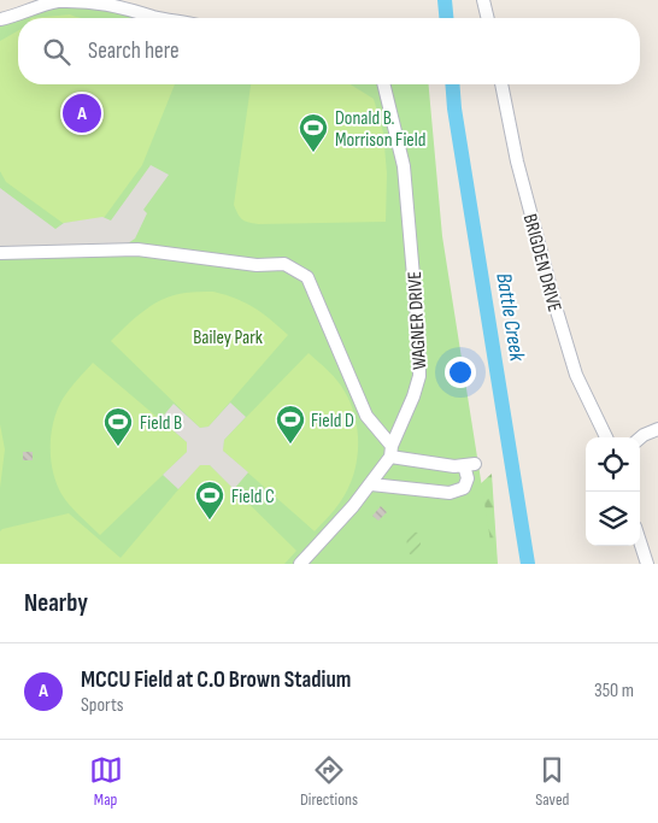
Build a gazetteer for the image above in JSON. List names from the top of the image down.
{
  "streets": {
    "street": ["BRIGDEN DRIVE", "WAGNER DRIVE"]
  },
  "water": ["Battle Creek"],
  "parks": ["Bailey Park"],
  "places": {
    "sports": [
      "Donald B. Morrison Field",
      "Field D",
      "Field B",
      "Field C"
    ]
  },
  "page": {
    "search": "Search here",
    "pins": "A",
    "heading": "Nearby",
    "list": [
      {
        "mark": "A",
        "name": "MCCU Field at C.O Brown Stadium",
        "note": "Sports",
        "value": "350 m"
      }
    ],
    "nav": ["Map", "Directions", "Saved"]
  }
}
